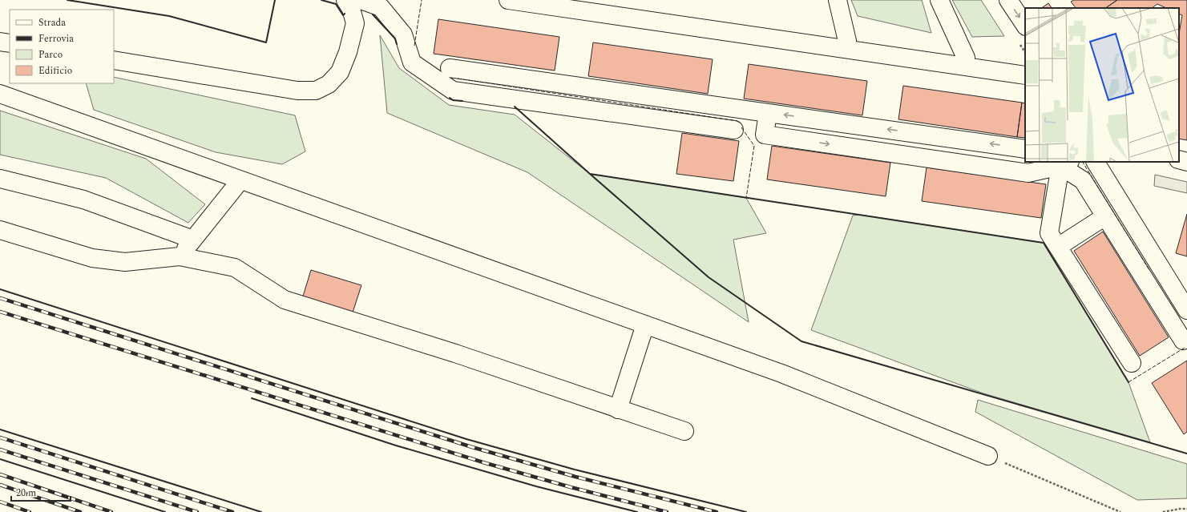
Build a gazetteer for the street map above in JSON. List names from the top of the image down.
{
  "legend": [
    "Strada",
    "Ferrovia",
    "Parco",
    "Edificio"
  ],
  "scale_bar": "20 m"
}
